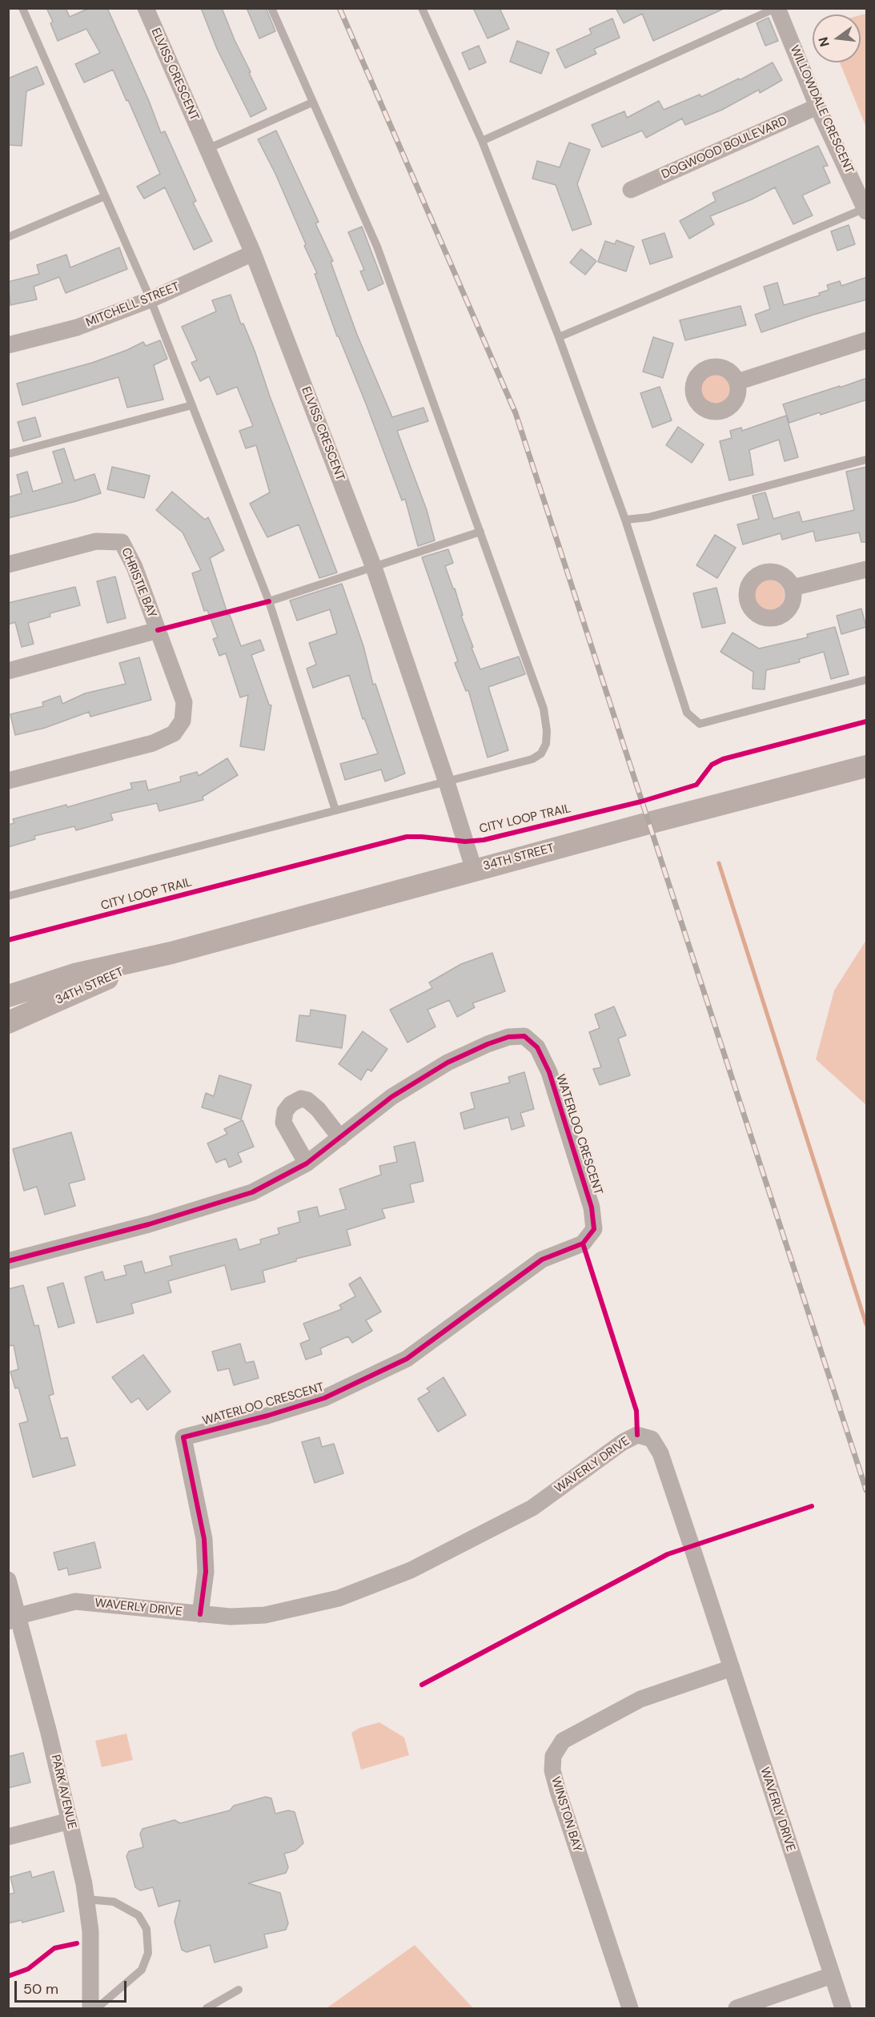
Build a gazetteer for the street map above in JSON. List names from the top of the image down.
{
  "streets": {
    "main road": ["34TH STREET"],
    "street": [
      "ELVISS CRESCENT",
      "WILLOWDALE CRESCENT",
      "DOGWOOD BOULEVARD",
      "MITCHELL STREET",
      "CHRISTIE BAY",
      "WATERLOO CRESCENT",
      "WAVERLY DRIVE",
      "PARK AVENUE",
      "WINSTON BAY"
    ],
    "cycle path": ["CITY LOOP TRAIL"]
  },
  "crossings": [
    ["ELVISS CRESCENT", "MITCHELL STREET"],
    ["ELVISS CRESCENT", "34TH STREET"],
    ["WILLOWDALE CRESCENT", "DOGWOOD BOULEVARD"],
    ["WATERLOO CRESCENT", "WAVERLY DRIVE"],
    ["WAVERLY DRIVE", "PARK AVENUE"],
    ["WAVERLY DRIVE", "WINSTON BAY"]
  ],
  "scale_bar": "50 m",
  "north": "left"
}
